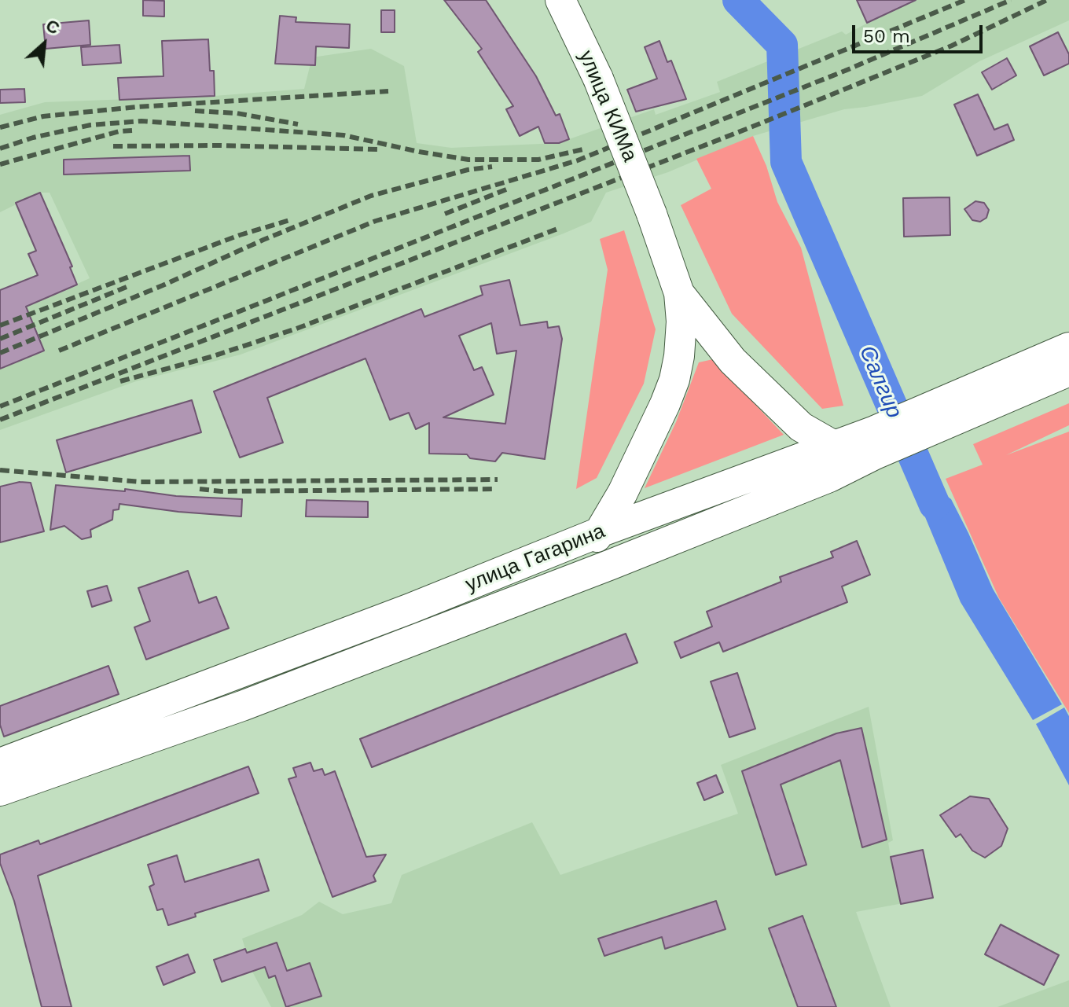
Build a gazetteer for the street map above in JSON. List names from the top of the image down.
{
  "streets": {
    "main road": ["улица КИМа", "улица Гагарина"]
  },
  "water": ["Салгир"],
  "scale_bar": "50 m",
  "north": "top right"
}
